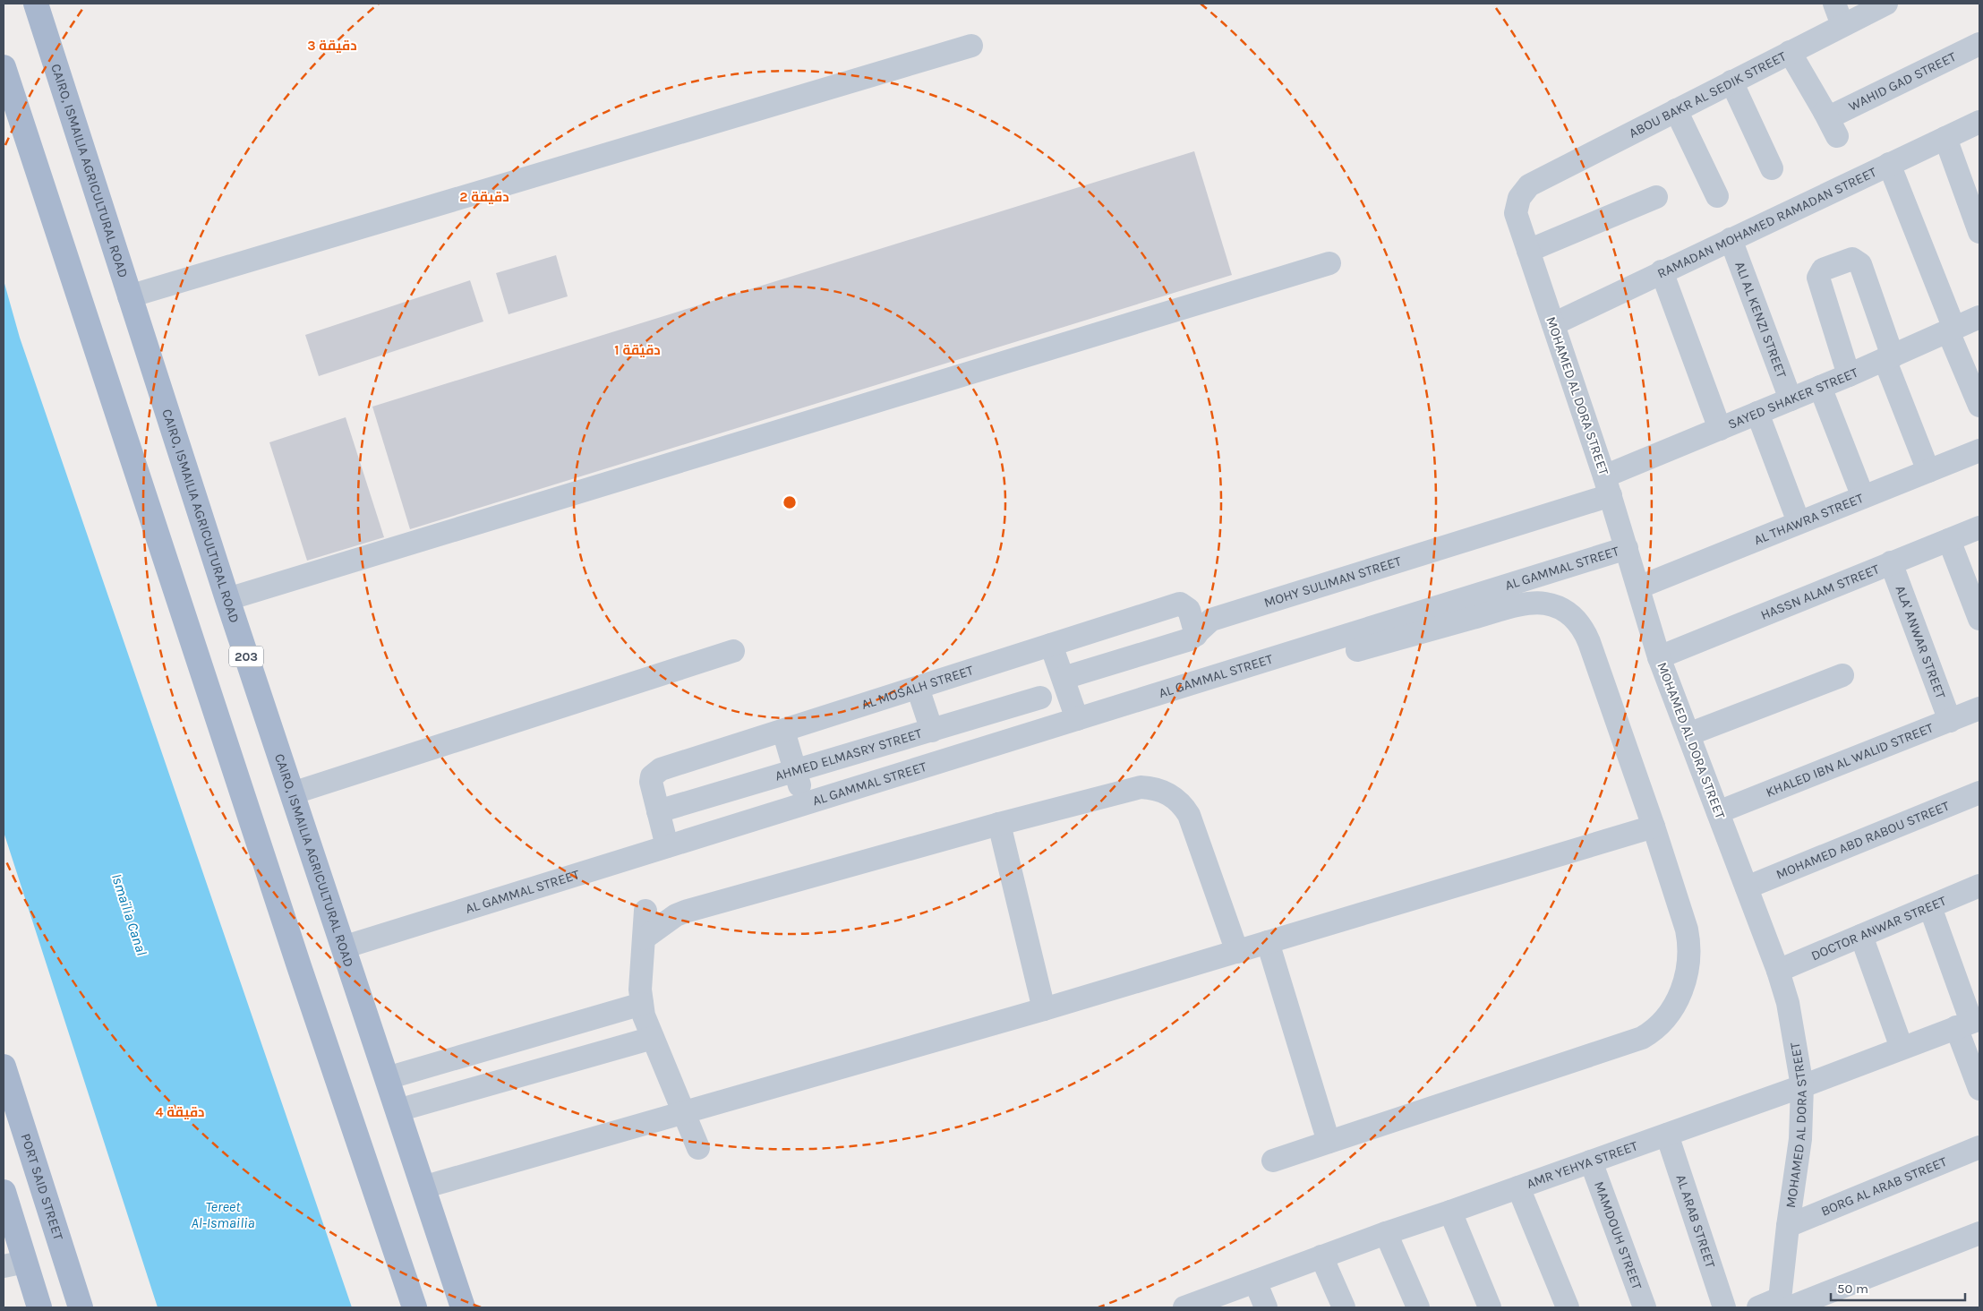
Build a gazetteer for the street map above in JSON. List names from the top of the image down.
{
  "streets": {
    "main road": ["CAIRO, ISMAILIA AGRICULTURAL ROAD", "203", "PORT SAID STREET"],
    "street": [
      "WAHID GAD STREET",
      "ABOU BAKR AL SEDIK STREET",
      "RAMADAN MOHAMED RAMADAN STREET",
      "ALI AL KENZI STREET",
      "MOHAMED AL DORA STREET",
      "SAYED SHAKER STREET",
      "AL THAWRA STREET",
      "AL GAMMAL STREET",
      "MOHY SULIMAN STREET",
      "HASSN ALAM STREET",
      "ALA' ANWAR STREET",
      "AL MOSALH STREET",
      "AHMED ELMASRY STREET",
      "KHALED IBN AL WALID STREET",
      "MOHAMED ABD RABOU STREET",
      "DOCTOR ANWAR STREET",
      "AMR YEHYA STREET",
      "BORG AL ARAB STREET",
      "AL ARAB STREET",
      "MAMDOUH STREET"
    ]
  },
  "crossings": [
    ["ABOU BAKR AL SEDIK STREET", "MOHAMED AL DORA STREET"],
    ["CAIRO, ISMAILIA AGRICULTURAL ROAD", "AL GAMMAL STREET"],
    ["RAMADAN MOHAMED RAMADAN STREET", "ALI AL KENZI STREET"],
    ["RAMADAN MOHAMED RAMADAN STREET", "MOHAMED AL DORA STREET"],
    ["ALI AL KENZI STREET", "SAYED SHAKER STREET"],
    ["MOHAMED AL DORA STREET", "SAYED SHAKER STREET"],
    ["MOHAMED AL DORA STREET", "AL THAWRA STREET"],
    ["MOHAMED AL DORA STREET", "AL GAMMAL STREET"],
    ["MOHAMED AL DORA STREET", "MOHY SULIMAN STREET"],
    ["MOHAMED AL DORA STREET", "HASSN ALAM STREET"],
    ["MOHAMED AL DORA STREET", "KHALED IBN AL WALID STREET"],
    ["MOHAMED AL DORA STREET", "MOHAMED ABD RABOU STREET"],
    ["MOHAMED AL DORA STREET", "DOCTOR ANWAR STREET"],
    ["MOHAMED AL DORA STREET", "AMR YEHYA STREET"],
    ["MOHAMED AL DORA STREET", "BORG AL ARAB STREET"],
    ["SAYED SHAKER STREET", "MOHY SULIMAN STREET"],
    ["AL GAMMAL STREET", "AL MOSALH STREET"],
    ["AL GAMMAL STREET", "AHMED ELMASRY STREET"],
    ["MOHY SULIMAN STREET", "AL MOSALH STREET"],
    ["HASSN ALAM STREET", "ALA' ANWAR STREET"],
    ["ALA' ANWAR STREET", "KHALED IBN AL WALID STREET"],
    ["AL MOSALH STREET", "AHMED ELMASRY STREET"],
    ["AMR YEHYA STREET", "AL ARAB STREET"],
    ["AMR YEHYA STREET", "MAMDOUH STREET"]
  ],
  "water": ["Ismaïlia Canal", "Tereet Al-Ismailia"],
  "scale_bar": "50 m",
  "rings": [
    "3 دقيقة",
    "2 دقيقة",
    "1 دقيقة",
    "4 دقيقة"
  ]
}
